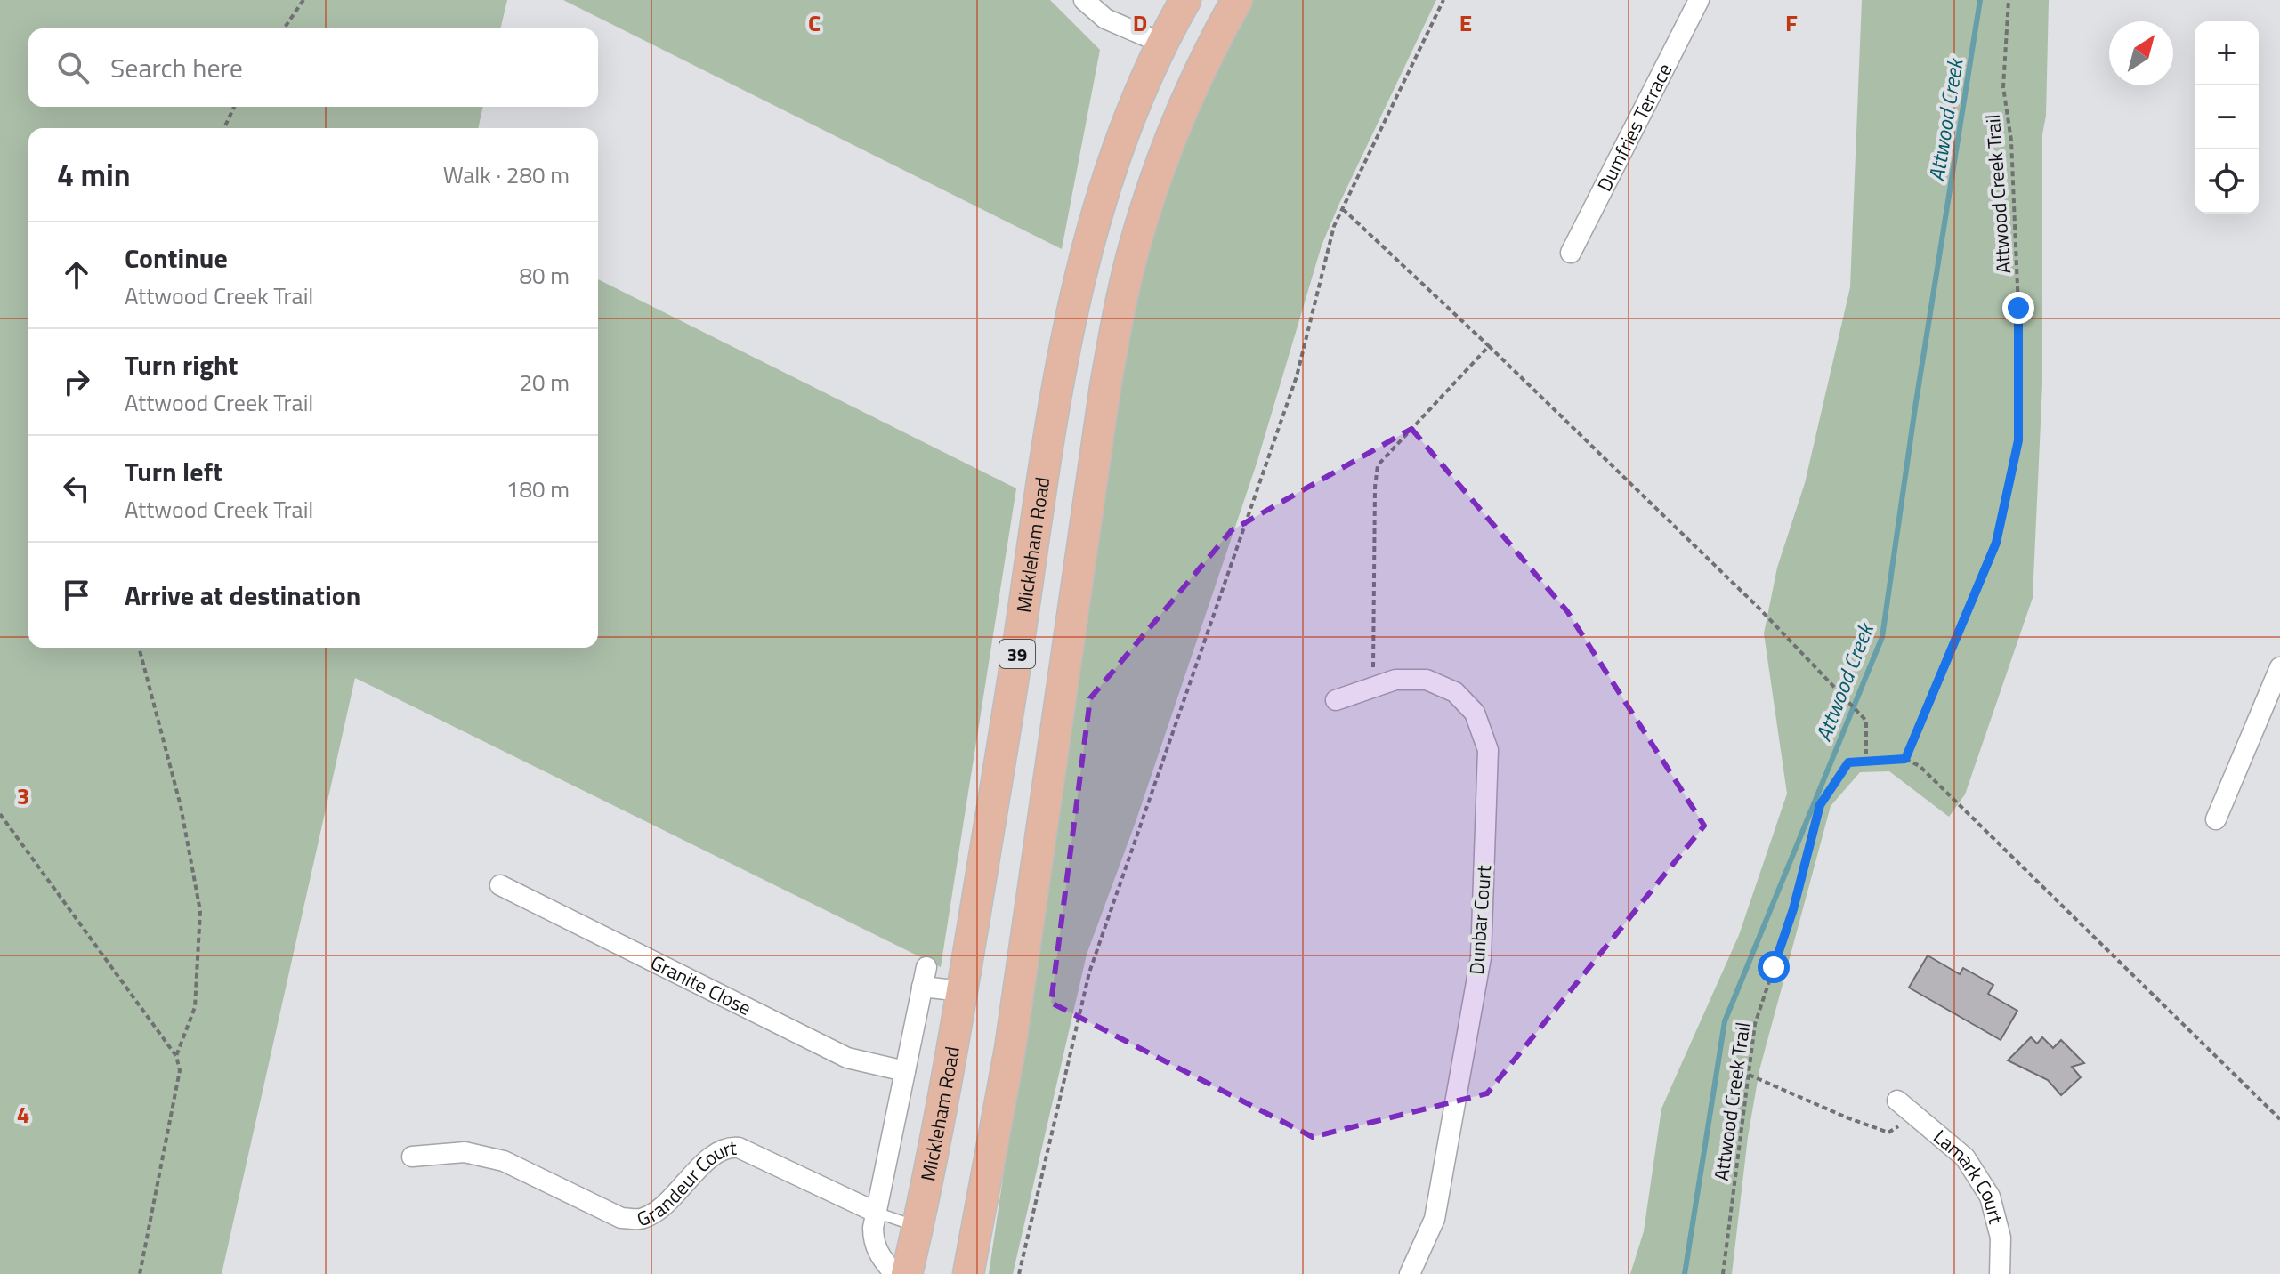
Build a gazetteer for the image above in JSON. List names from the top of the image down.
{
  "streets": {
    "main road": ["Mickleham Road", "39"],
    "street": [
      "Dumfries Terrace",
      "Dunbar Court",
      "Granite Close",
      "Lamark Court",
      "Grandeur Court"
    ],
    "path": ["Attwood Creek Trail"]
  },
  "water": ["Attwood Creek"],
  "north": "top right",
  "page": {
    "map_buttons": ["+", "−"],
    "search": "Search here",
    "heading": ["4 min", "Walk · 280 m"],
    "list": [
      ["Continue", "Attwood Creek Trail", "80 m"],
      ["Turn right", "Attwood Creek Trail", "20 m"],
      ["Turn left", "Attwood Creek Trail", "180 m"],
      "Arrive at destination"
    ]
  },
  "grid": {
    "columns": [
      "C",
      "D",
      "E",
      "F"
    ],
    "rows": ["3", "4"]
  }
}
